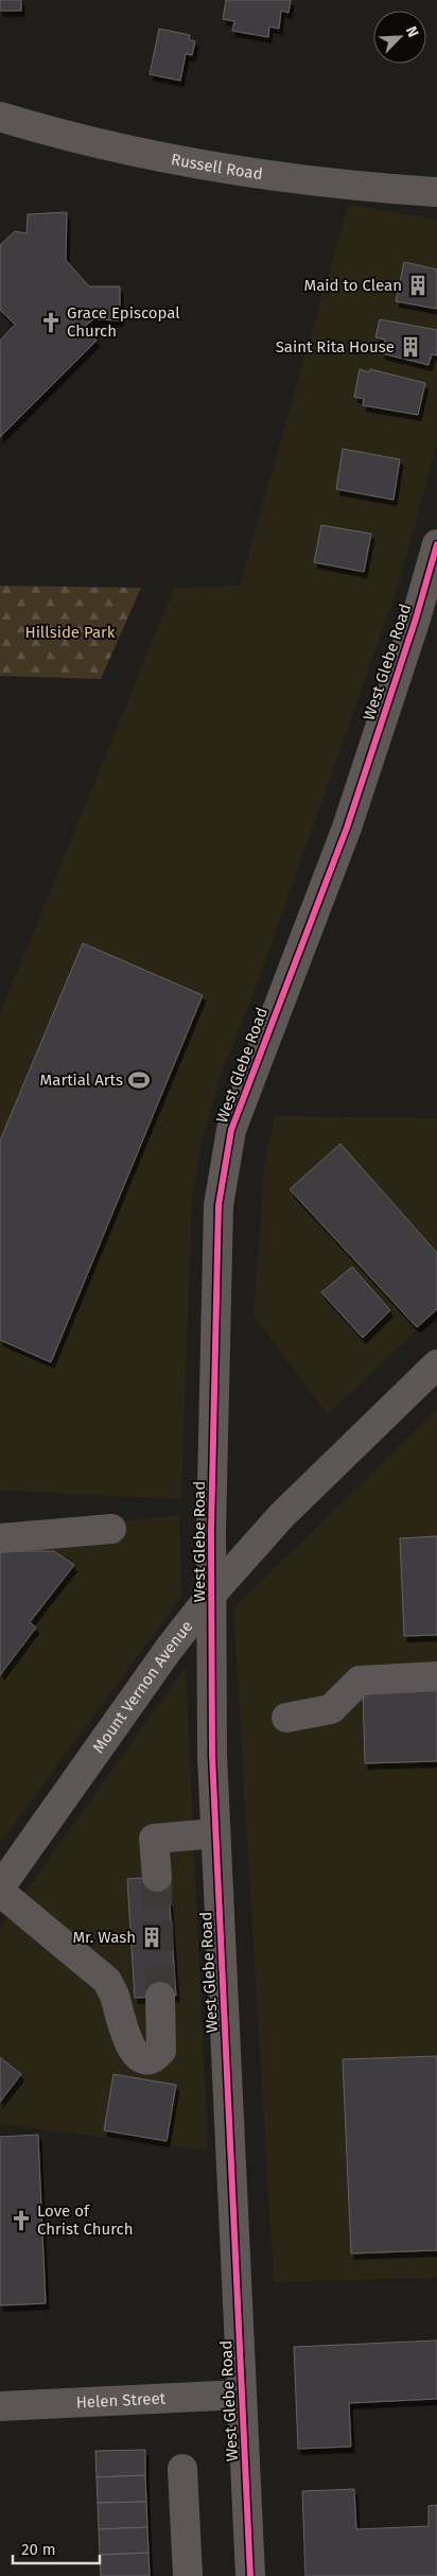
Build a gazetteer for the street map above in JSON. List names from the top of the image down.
{
  "streets": {
    "main road": ["West Glebe Road", "Mount Vernon Avenue"],
    "street": ["Russell Road", "Helen Street"]
  },
  "crossings": [
    ["West Glebe Road", "Mount Vernon Avenue"],
    ["West Glebe Road", "Helen Street"]
  ],
  "parks": ["Hillside Park"],
  "places": {
    "building": ["Maid to Clean", "Saint Rita House", "Mr. Wash"],
    "church": ["Grace Episcopal Church", "Love of Christ Church"],
    "sports": ["Martial Arts"]
  },
  "scale_bar": "20 m",
  "north": "top right"
}
